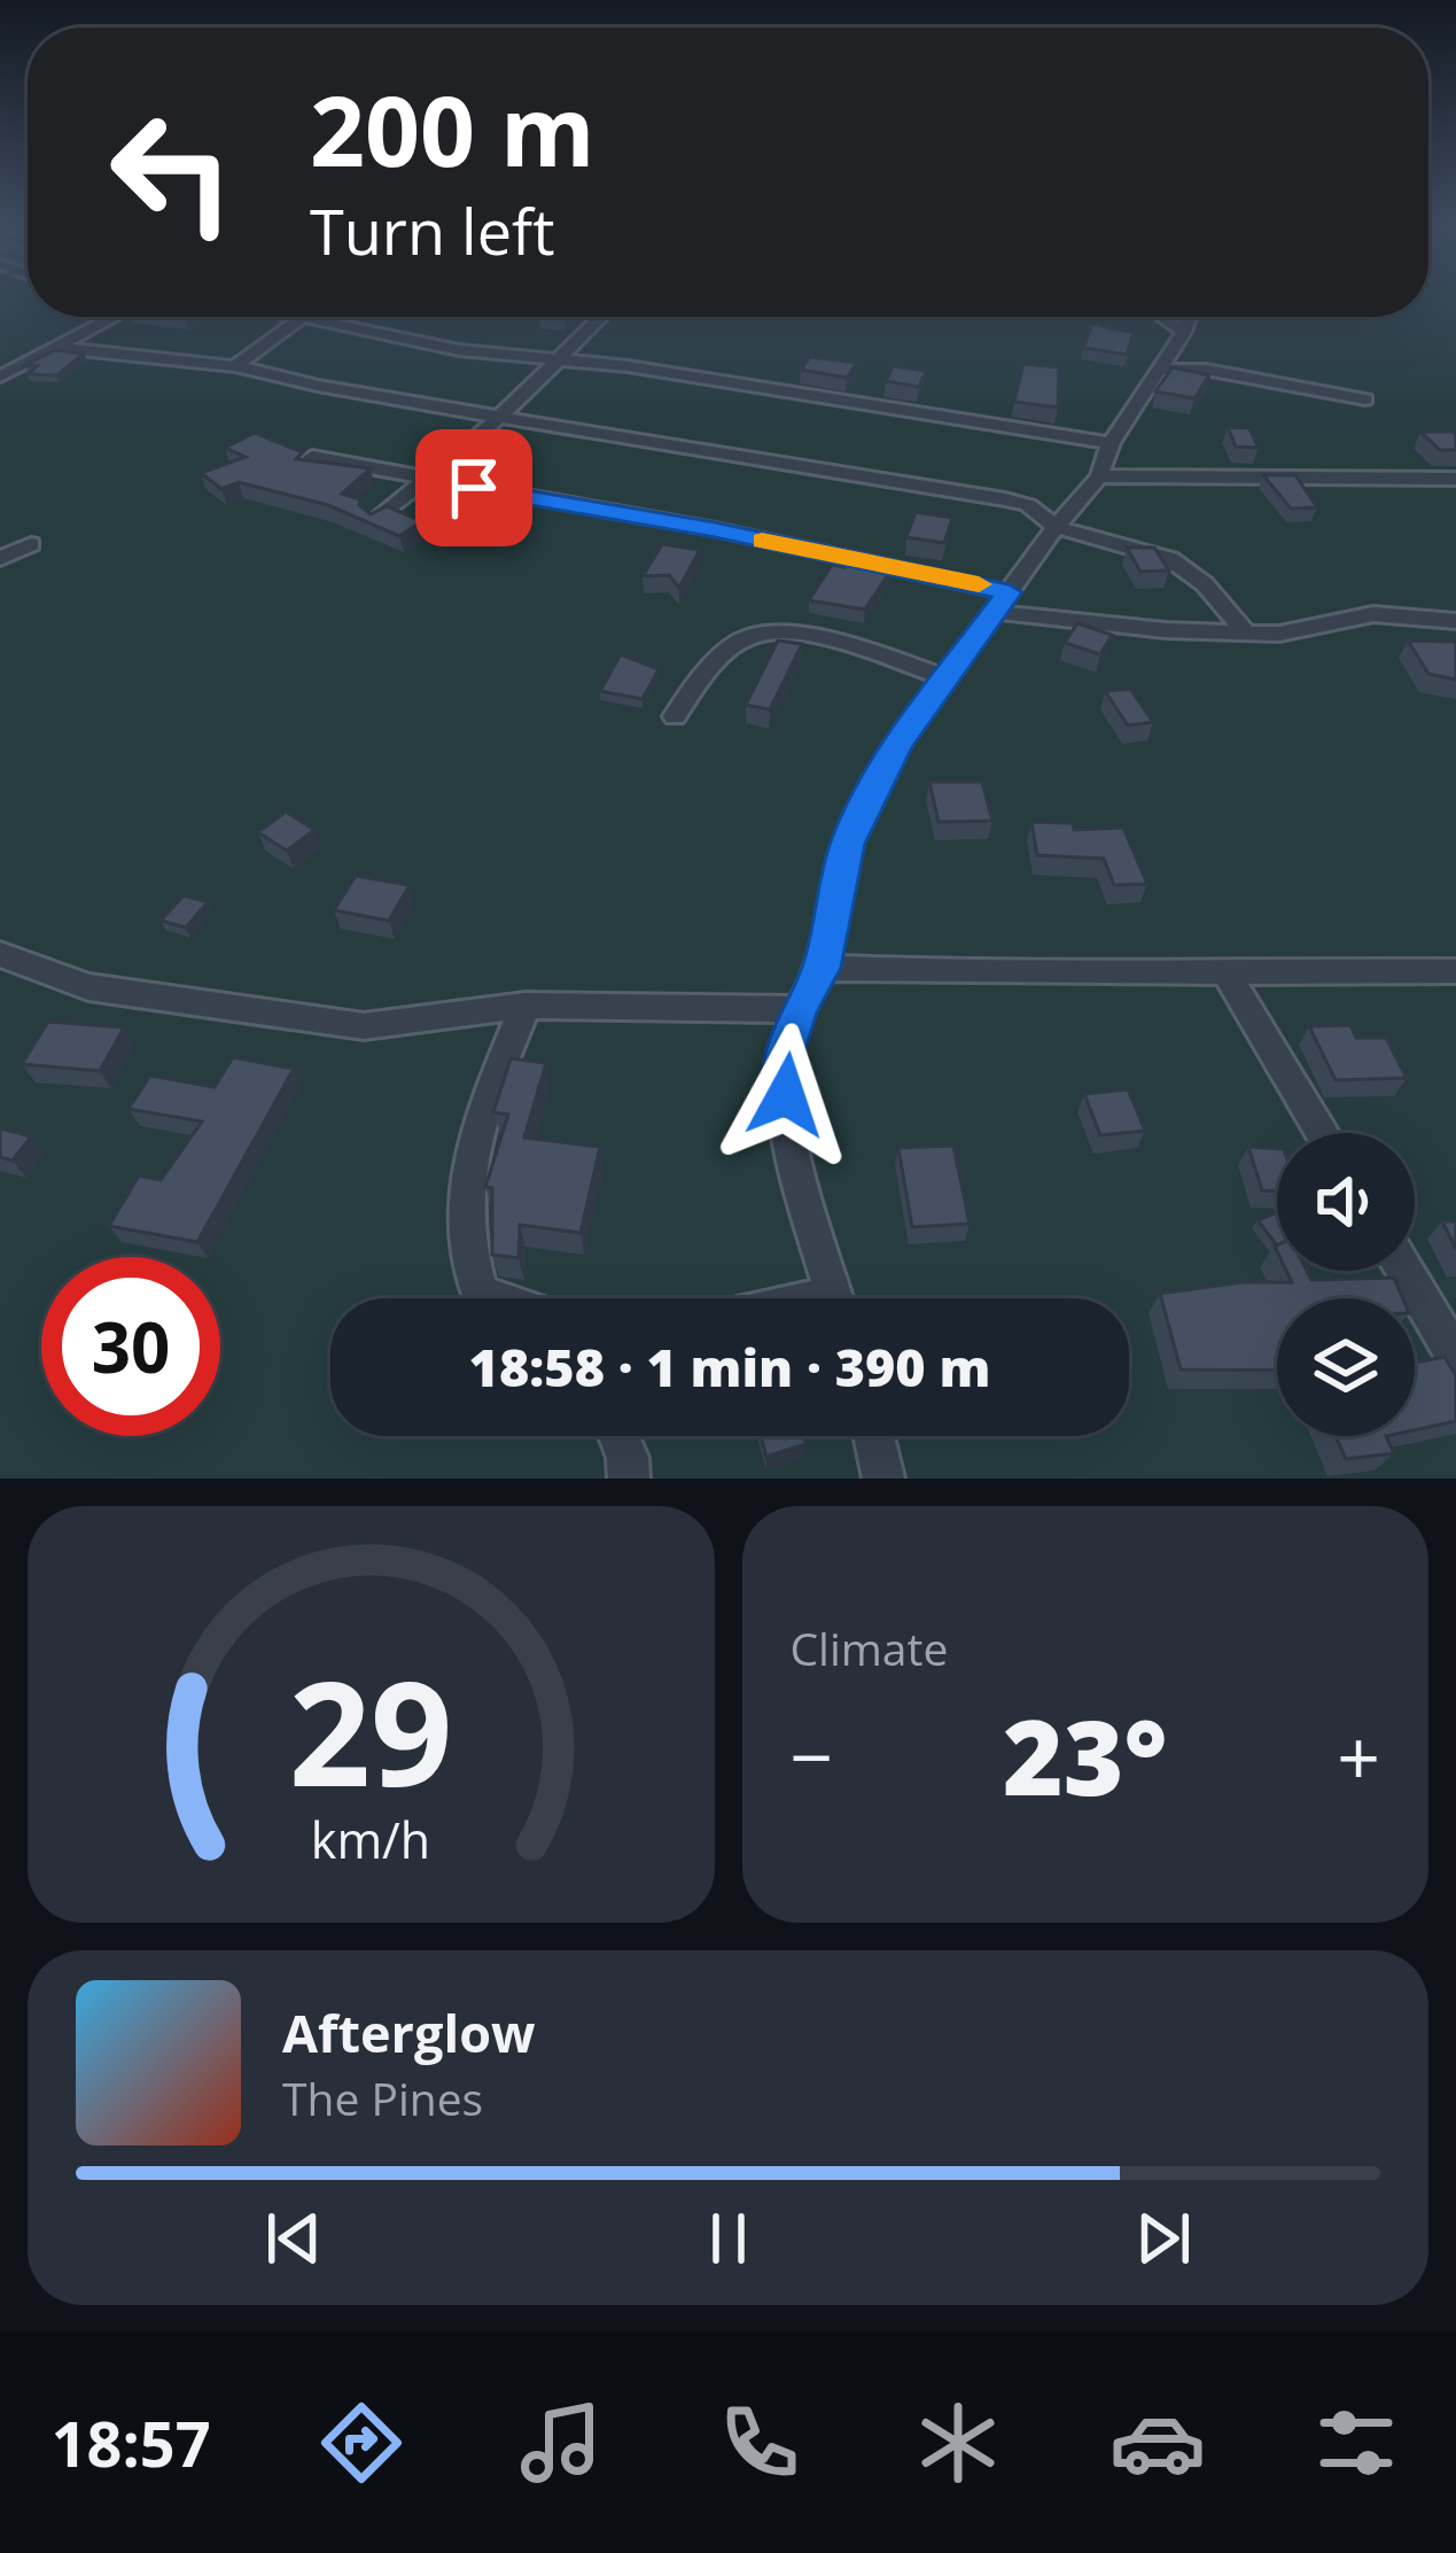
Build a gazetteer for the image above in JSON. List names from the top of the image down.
{
  "page": {
    "turn": ["200 m", "Turn left"],
    "limit": "30",
    "trip": "18:58 · 1 min · 390 m",
    "tile": "Climate",
    "heat": ["−", "23°", "+"],
    "song": ["Afterglow", "The Pines"],
    "tabs": "18:57",
    "gauge": ["29", "km/h"]
  }
}
